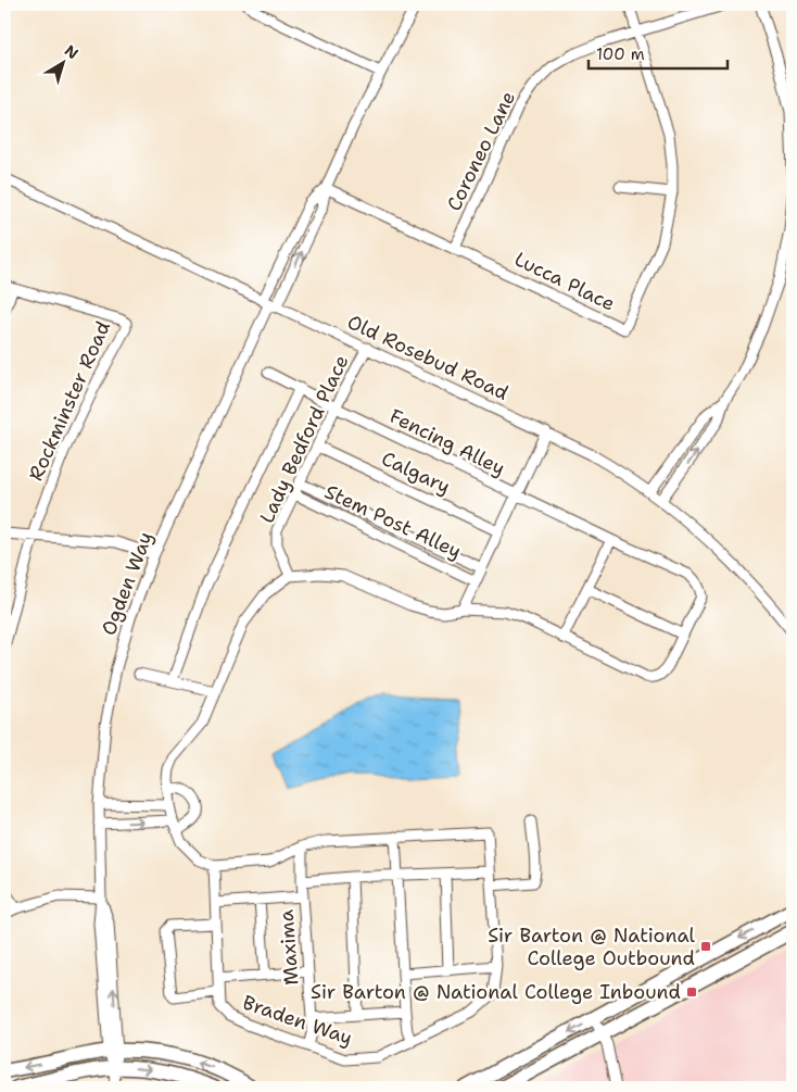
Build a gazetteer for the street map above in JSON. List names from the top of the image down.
{
  "streets": {
    "street": [
      "Coroneo Lane",
      "Lucca Place",
      "Old Rosebud Road",
      "Rockminster Road",
      "Lady Bedford Place",
      "Fencing Alley",
      "Calgary",
      "Stem Post Alley",
      "Ogden Way",
      "Maxima",
      "Braden Way"
    ]
  },
  "crossings": [
    ["Coroneo Lane", "Lucca Place"],
    ["Old Rosebud Road", "Lady Bedford Place"],
    ["Old Rosebud Road", "Ogden Way"],
    ["Lady Bedford Place", "Fencing Alley"],
    ["Lady Bedford Place", "Calgary"],
    ["Lady Bedford Place", "Stem Post Alley"],
    ["Maxima", "Braden Way"]
  ],
  "places": {
    "transit": ["Sir Barton @ National College Outbound", "Sir Barton @ National College Inbound"]
  },
  "scale_bar": "100 m",
  "north": "top right"
}
